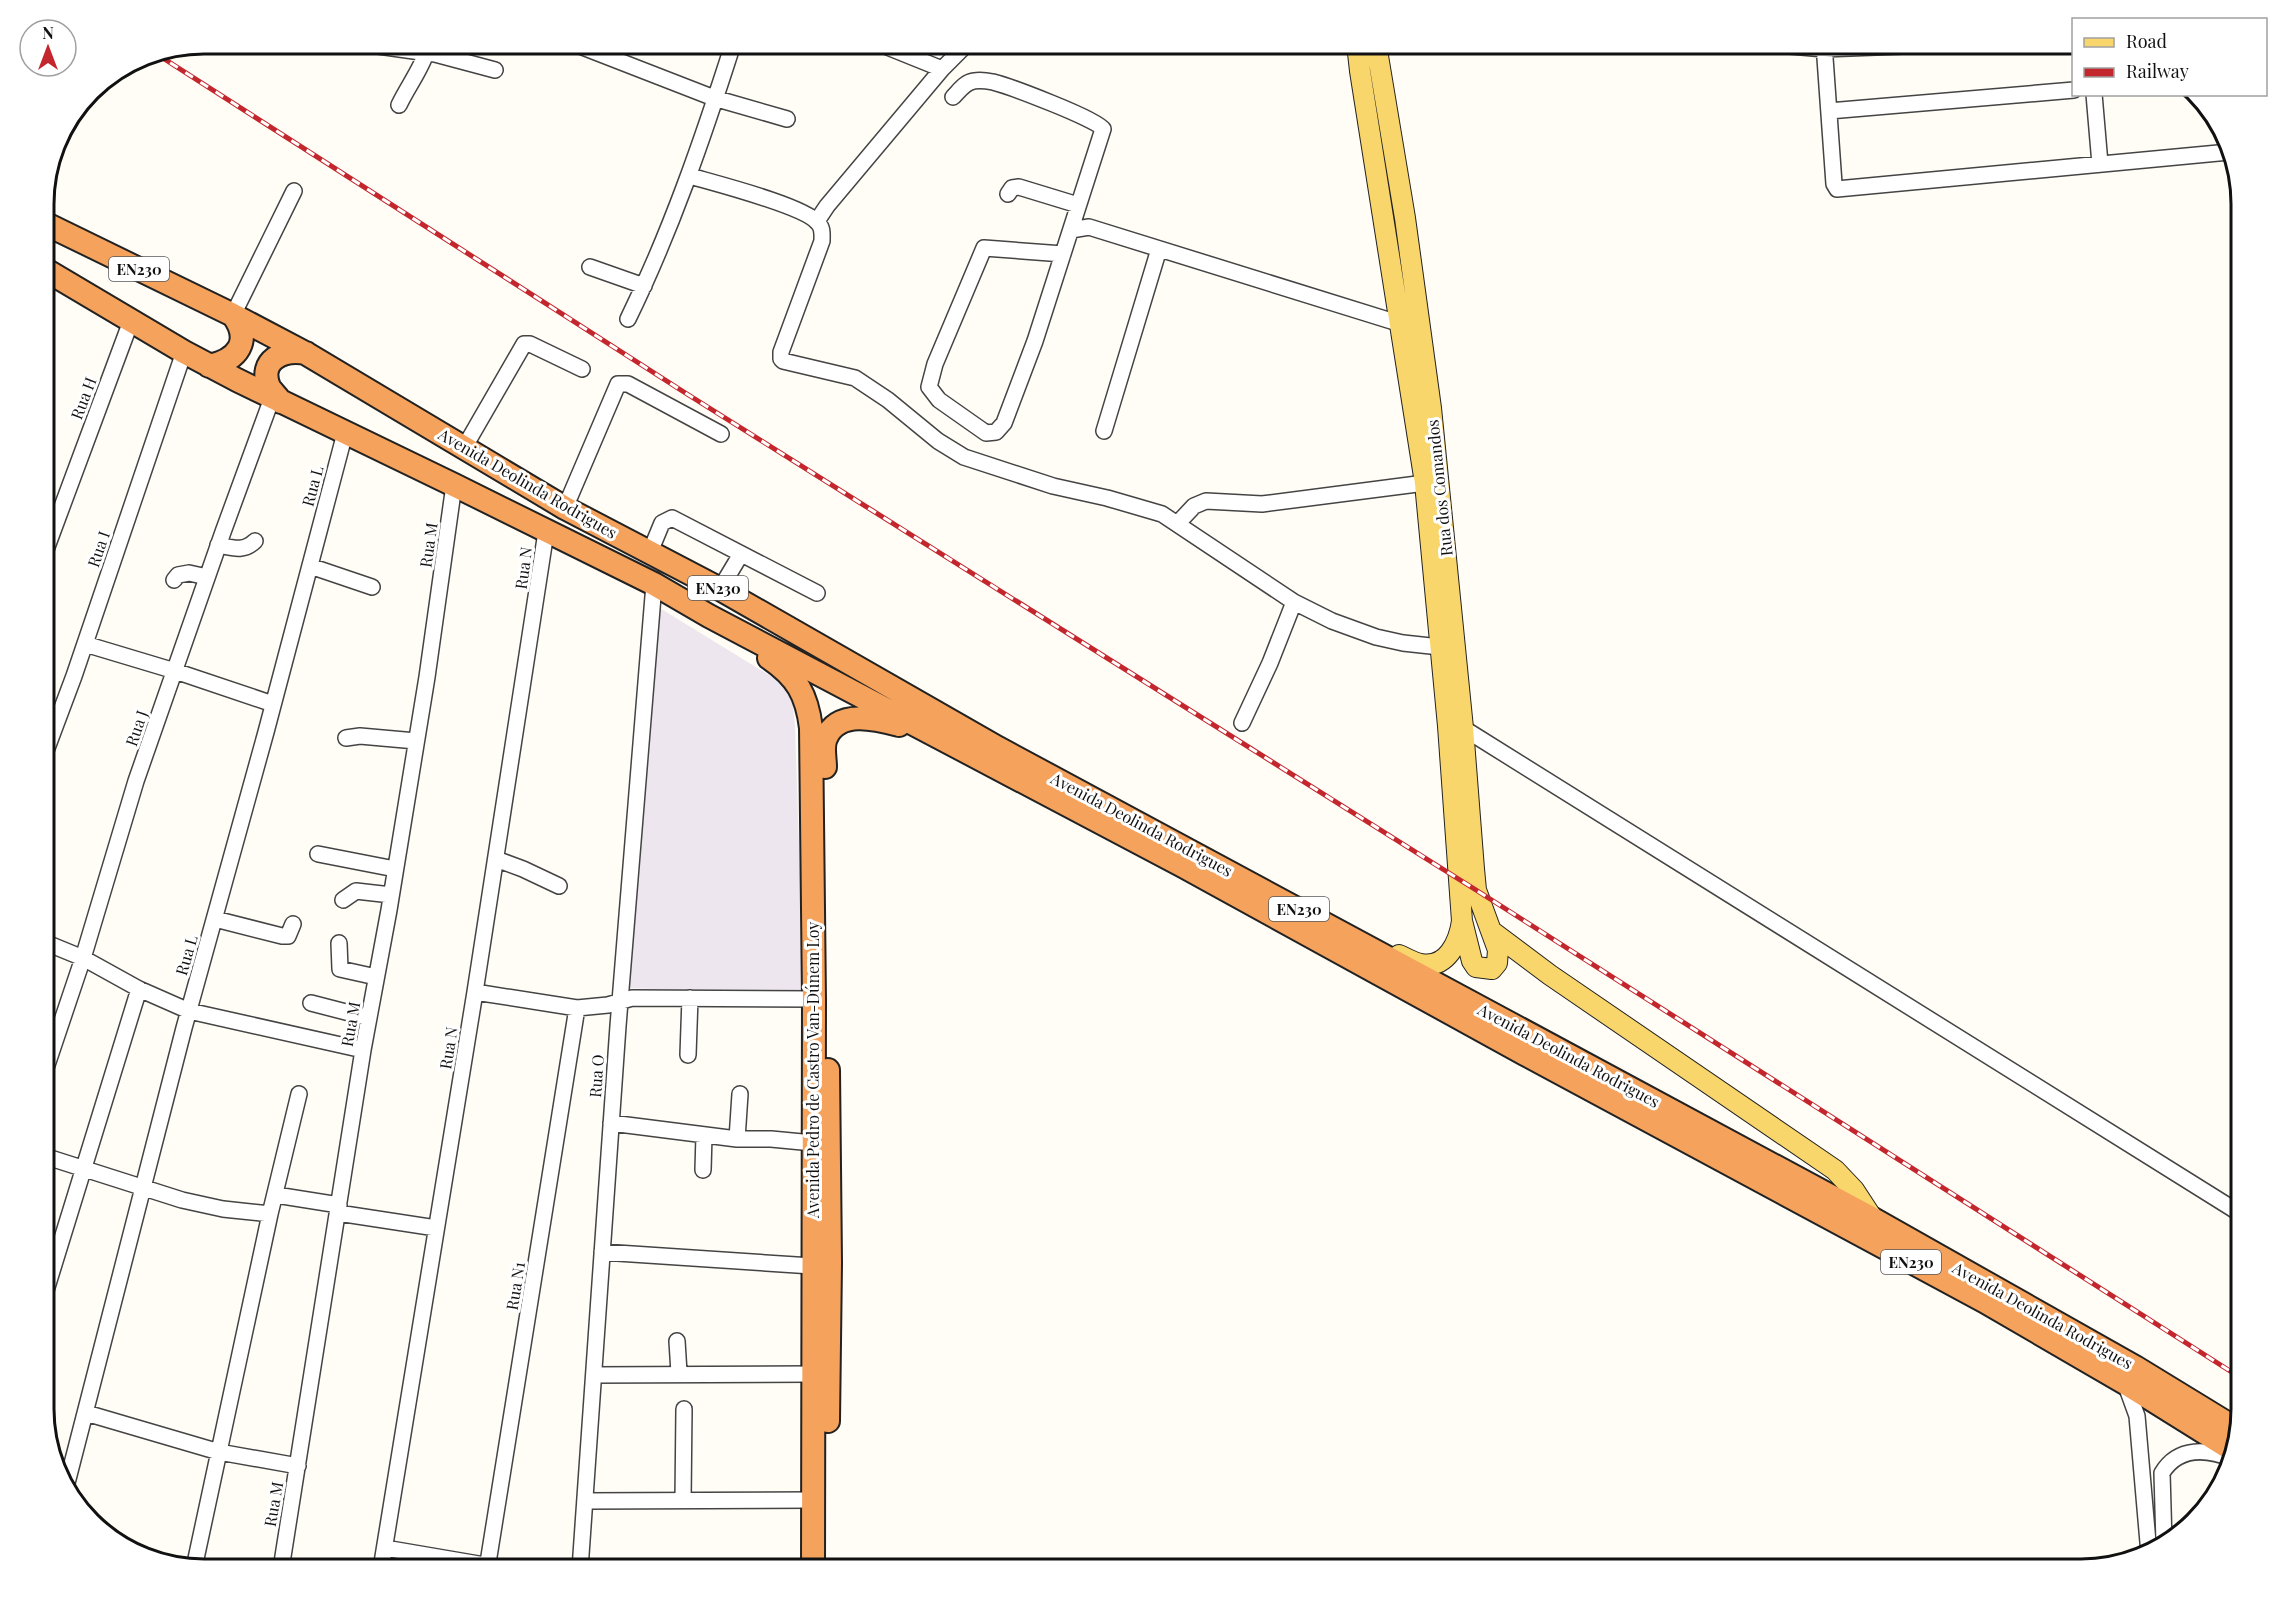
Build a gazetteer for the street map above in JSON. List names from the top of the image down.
{
  "streets": {
    "highway": ["EN230", "Avenida Deolinda Rodrigues", "Avenida Pedro de Castro Van-Dúnem Loy"],
    "main road": ["Rua dos Comandos"],
    "street": [
      "Rua H",
      "Rua L",
      "Rua M",
      "Rua I",
      "Rua N",
      "Rua J",
      "Rua O",
      "Rua N1"
    ]
  },
  "crossings": [
    ["Rua H", "Avenida Deolinda Rodrigues"],
    ["Avenida Deolinda Rodrigues", "Rua L"],
    ["Avenida Deolinda Rodrigues", "Rua M"],
    ["Avenida Deolinda Rodrigues", "Rua I"],
    ["Avenida Deolinda Rodrigues", "Rua N"],
    ["Avenida Deolinda Rodrigues", "Rua J"],
    ["Avenida Deolinda Rodrigues", "Avenida Pedro de Castro Van-Dúnem Loy"],
    ["Avenida Deolinda Rodrigues", "Rua O"]
  ],
  "legend": ["Road", "Railway"],
  "north": "top"
}
